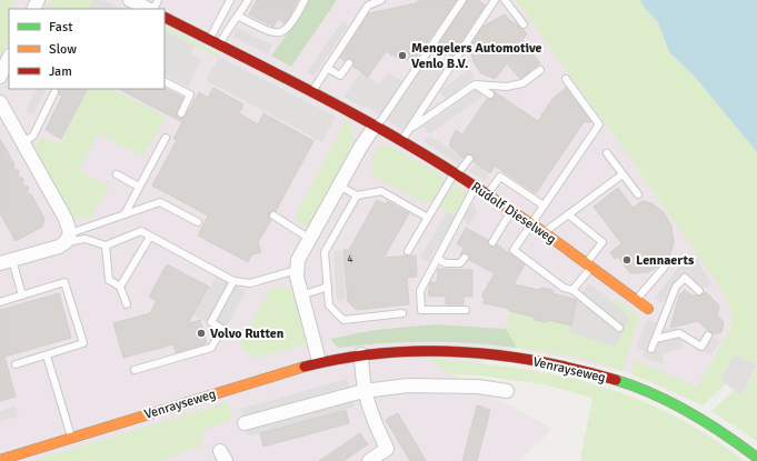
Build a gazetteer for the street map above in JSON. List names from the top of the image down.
{
  "streets": {
    "street": ["Rudolf Dieselweg", "Venrayseweg"]
  },
  "places": ["Mengelers Automotive Venlo B.V.", "Lennaerts", "Volvo Rutten"],
  "house_numbers": ["4"],
  "legend": ["Fast", "Slow", "Jam"]
}
